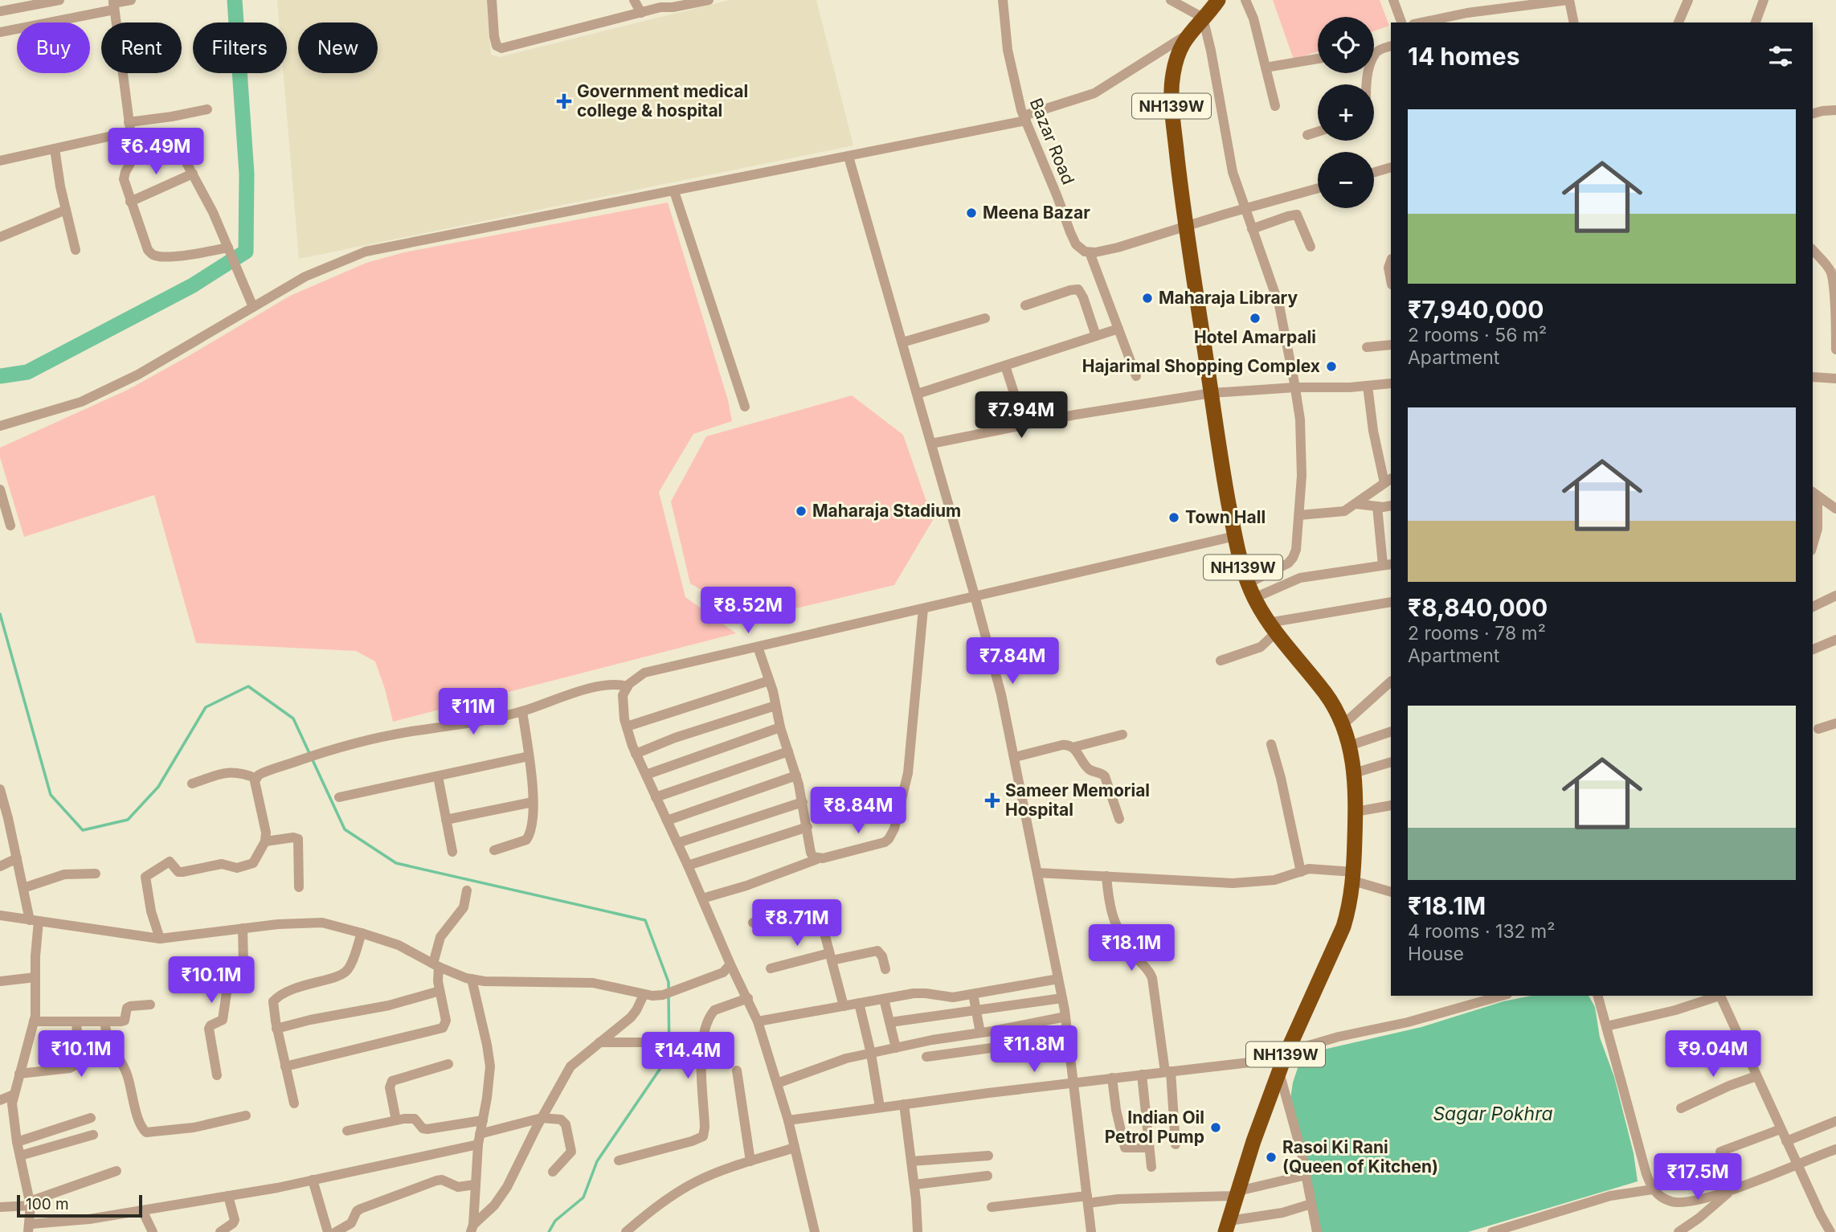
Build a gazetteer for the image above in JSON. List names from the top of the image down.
{
  "streets": {
    "highway": ["NH139W"],
    "street": ["Bazar Road"]
  },
  "water": ["Sagar Pokhra"],
  "places": {
    "health": ["Government medical college & hospital", "Sameer Memorial Hospital"],
    "other": [
      "Meena Bazar",
      "Maharaja Library",
      "Hotel Amarpali",
      "Hajarimal Shopping Complex",
      "Maharaja Stadium",
      "Town Hall",
      "Indian Oil Petrol Pump",
      "Rasoi Ki Rani (Queen of Kitchen)"
    ]
  },
  "scale_bar": "100 m",
  "page": {
    "map_buttons": ["+", "−"],
    "chip": [
      "Buy",
      "Rent",
      "Filters",
      "New"
    ],
    "heading": "14 homes",
    "list": [
      {
        "name": "₹7,940,000",
        "note": "2 rooms · 56 m² · Apartment"
      },
      {
        "name": "₹8,840,000",
        "note": "2 rooms · 78 m² · Apartment"
      },
      {
        "name": "₹18.1M",
        "note": "4 rooms · 132 m² · House"
      }
    ],
    "price": [
      "₹6.49M",
      "₹7.94M",
      "₹8.52M",
      "₹7.84M",
      "₹11M",
      "₹8.84M",
      "₹8.71M",
      "₹18.1M",
      "₹10.1M",
      "₹11.8M",
      "₹10.1M",
      "₹9.04M",
      "₹14.4M",
      "₹17.5M"
    ],
    "scale": "100 m"
  }
}
